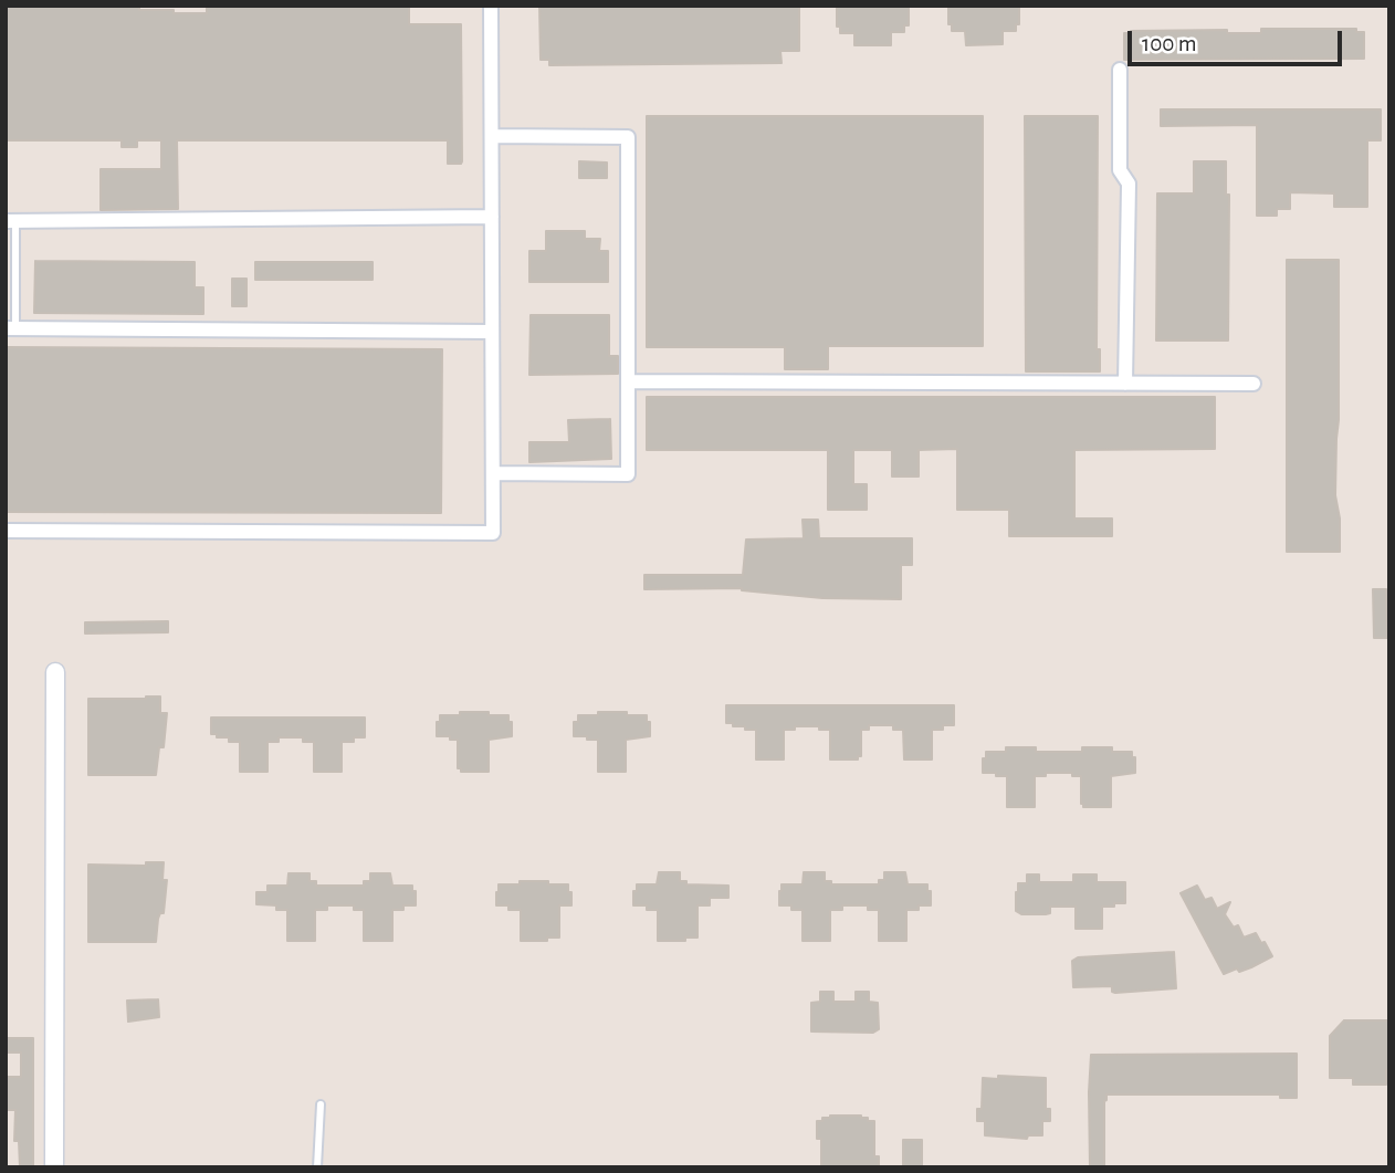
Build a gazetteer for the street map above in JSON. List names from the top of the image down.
{
  "scale_bar": "100 m"
}
